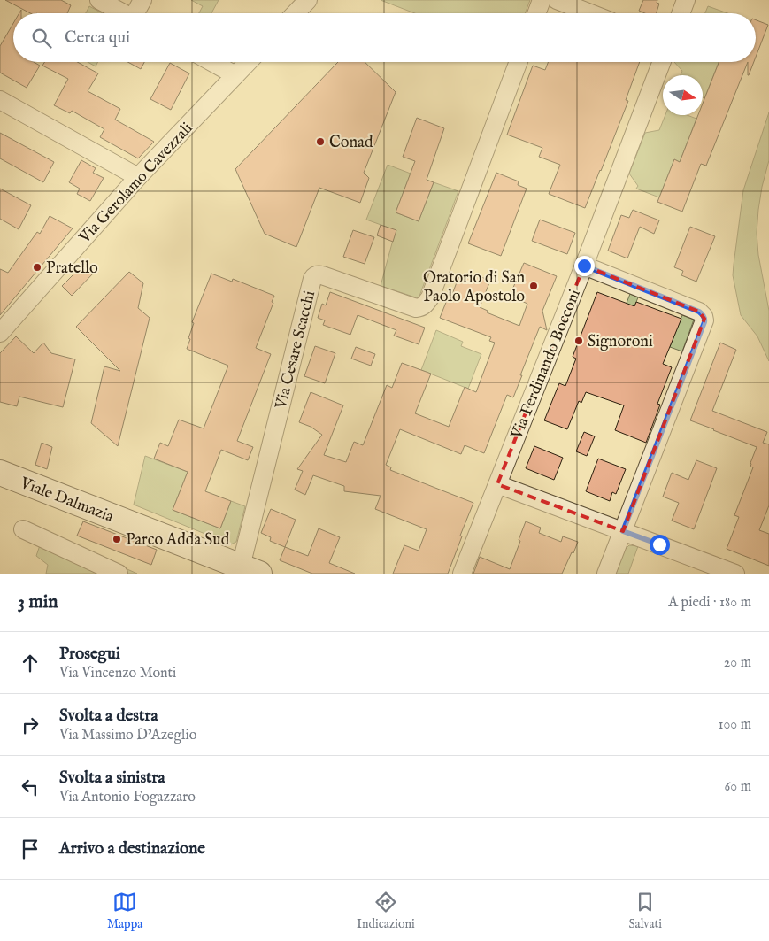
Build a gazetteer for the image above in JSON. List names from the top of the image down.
{
  "streets": {
    "street": [
      "Via Gerolamo Cavezzali",
      "Via Cesare Scacchi",
      "Via Ferdinando Bocconi",
      "Viale Dalmazia"
    ]
  },
  "crossings": [
    ["Via Cesare Scacchi", "Viale Dalmazia"]
  ],
  "places": [
    "Conad",
    "Pratello",
    "Oratorio di San Paolo Apostolo",
    "Signoroni",
    "Parco Adda Sud"
  ],
  "north": "right",
  "page": {
    "search": "Cerca qui",
    "heading": ["3 min", "A piedi · 180 m"],
    "list": [
      ["Prosegui", "Via Vincenzo Monti", "20 m"],
      ["Svolta a destra", "Via Massimo D’Azeglio", "100 m"],
      ["Svolta a sinistra", "Via Antonio Fogazzaro", "60 m"],
      "Arrivo a destinazione"
    ],
    "nav": ["Mappa", "Indicazioni", "Salvati"]
  }
}
